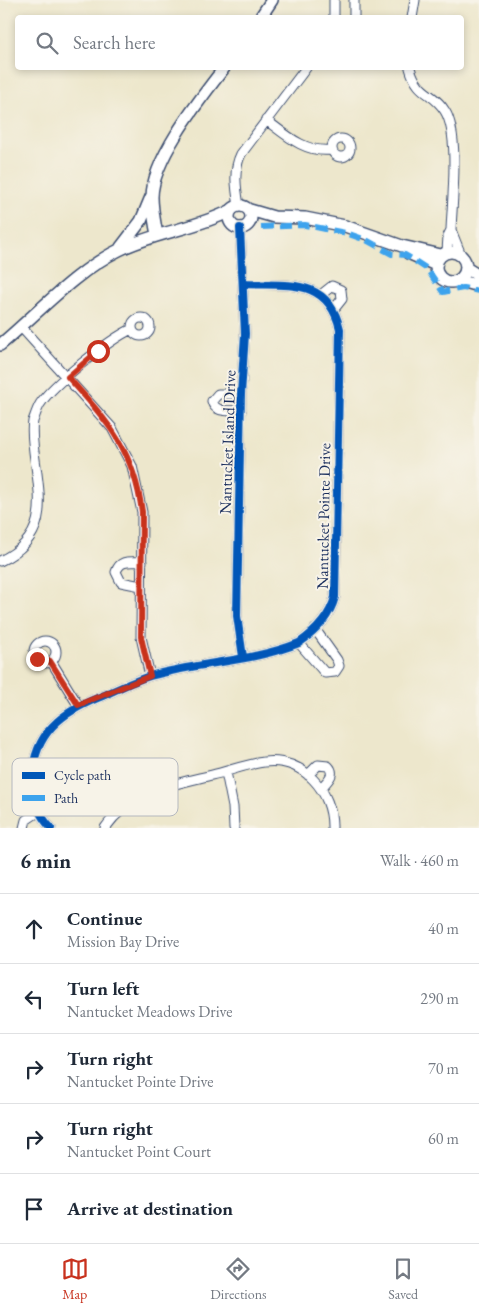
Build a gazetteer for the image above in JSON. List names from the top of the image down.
{
  "streets": {
    "street": ["Nantucket Island Drive", "Nantucket Pointe Drive"]
  },
  "crossings": [
    ["Nantucket Island Drive", "Nantucket Pointe Drive"]
  ],
  "legend": ["Cycle path", "Path"],
  "page": {
    "search": "Search here",
    "heading": ["6 min", "Walk · 460 m"],
    "list": [
      ["Continue", "Mission Bay Drive", "40 m"],
      ["Turn left", "Nantucket Meadows Drive", "290 m"],
      ["Turn right", "Nantucket Pointe Drive", "70 m"],
      ["Turn right", "Nantucket Point Court", "60 m"],
      "Arrive at destination"
    ],
    "nav": ["Map", "Directions", "Saved"]
  }
}
